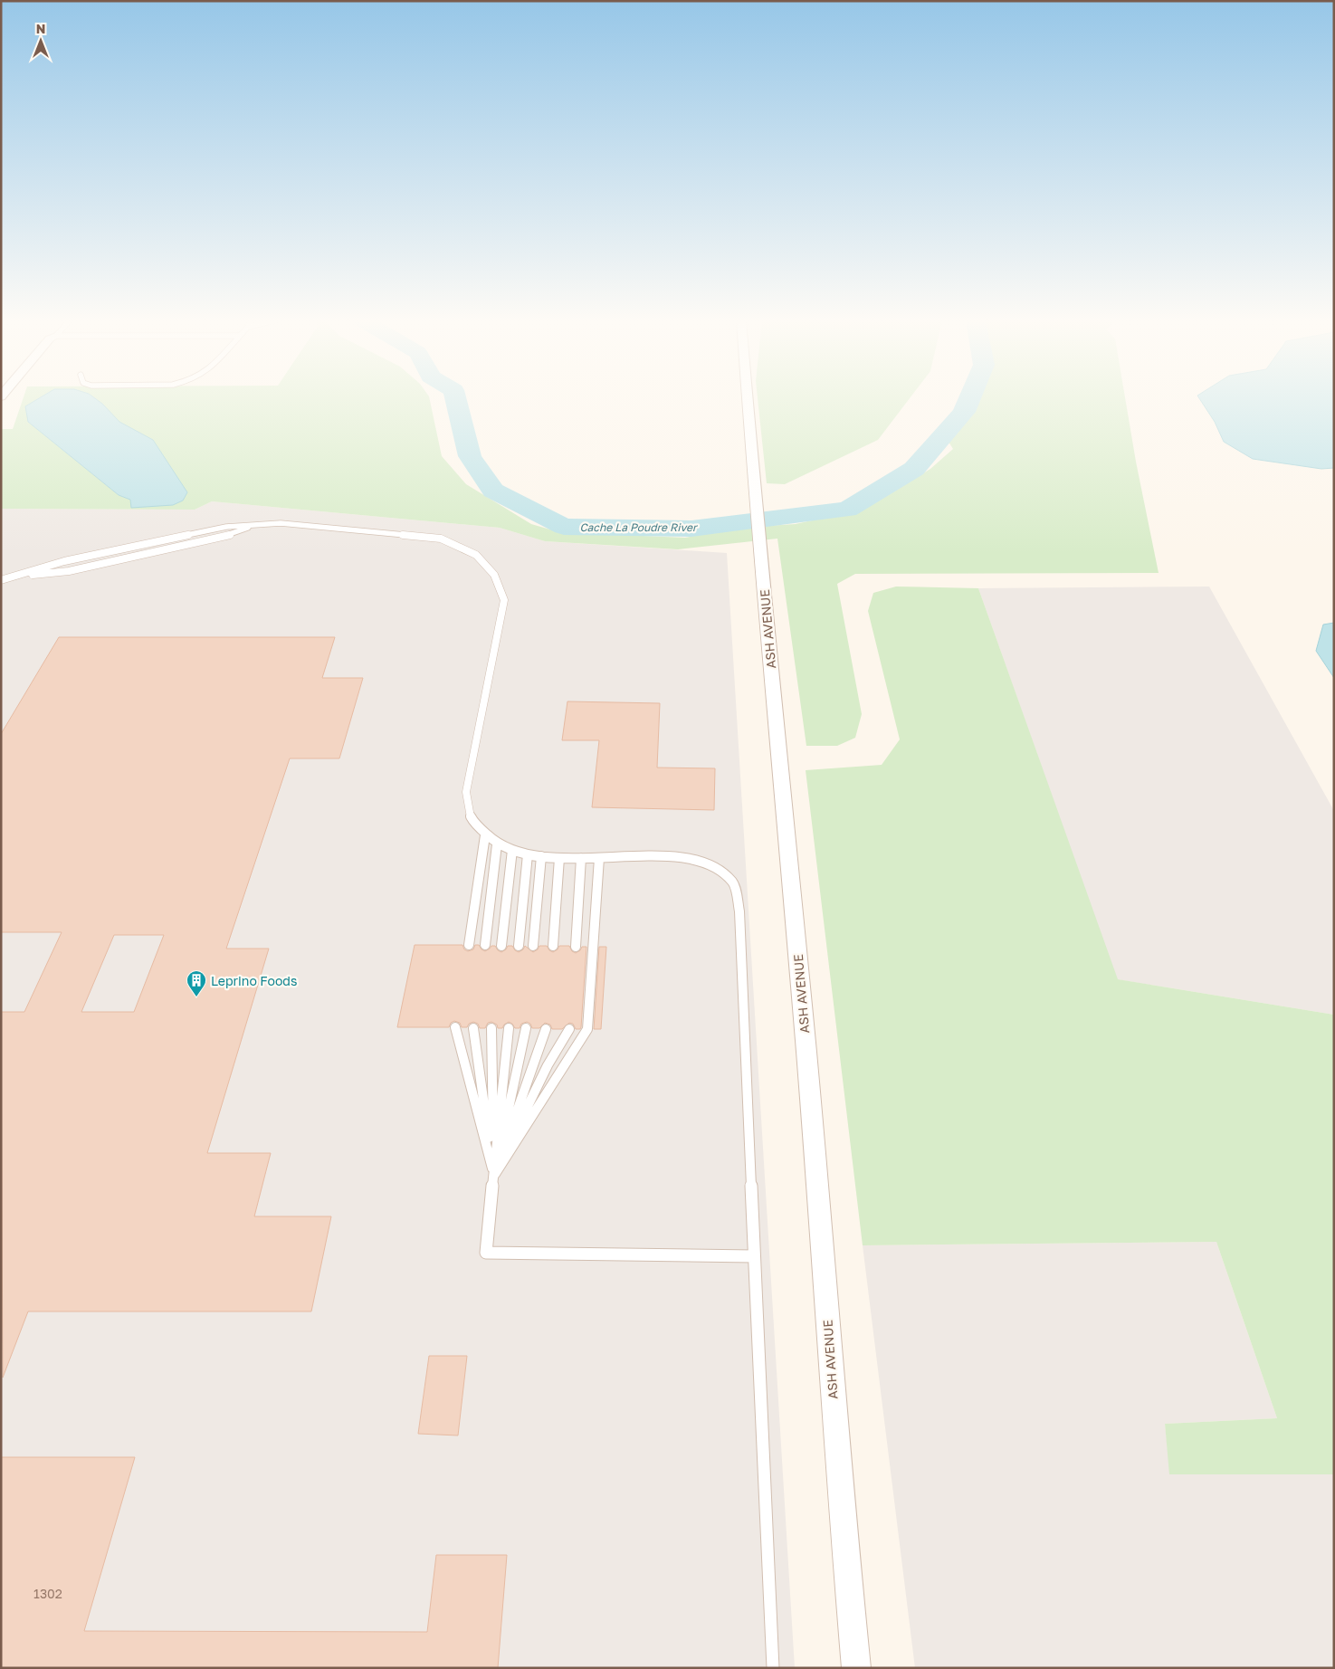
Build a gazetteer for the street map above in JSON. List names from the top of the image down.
{
  "streets": {
    "street": ["ASH AVENUE"]
  },
  "water": ["Cache La Poudre River"],
  "places": {
    "building": ["Leprino Foods"]
  },
  "house_numbers": ["1302"],
  "north": "top"
}
